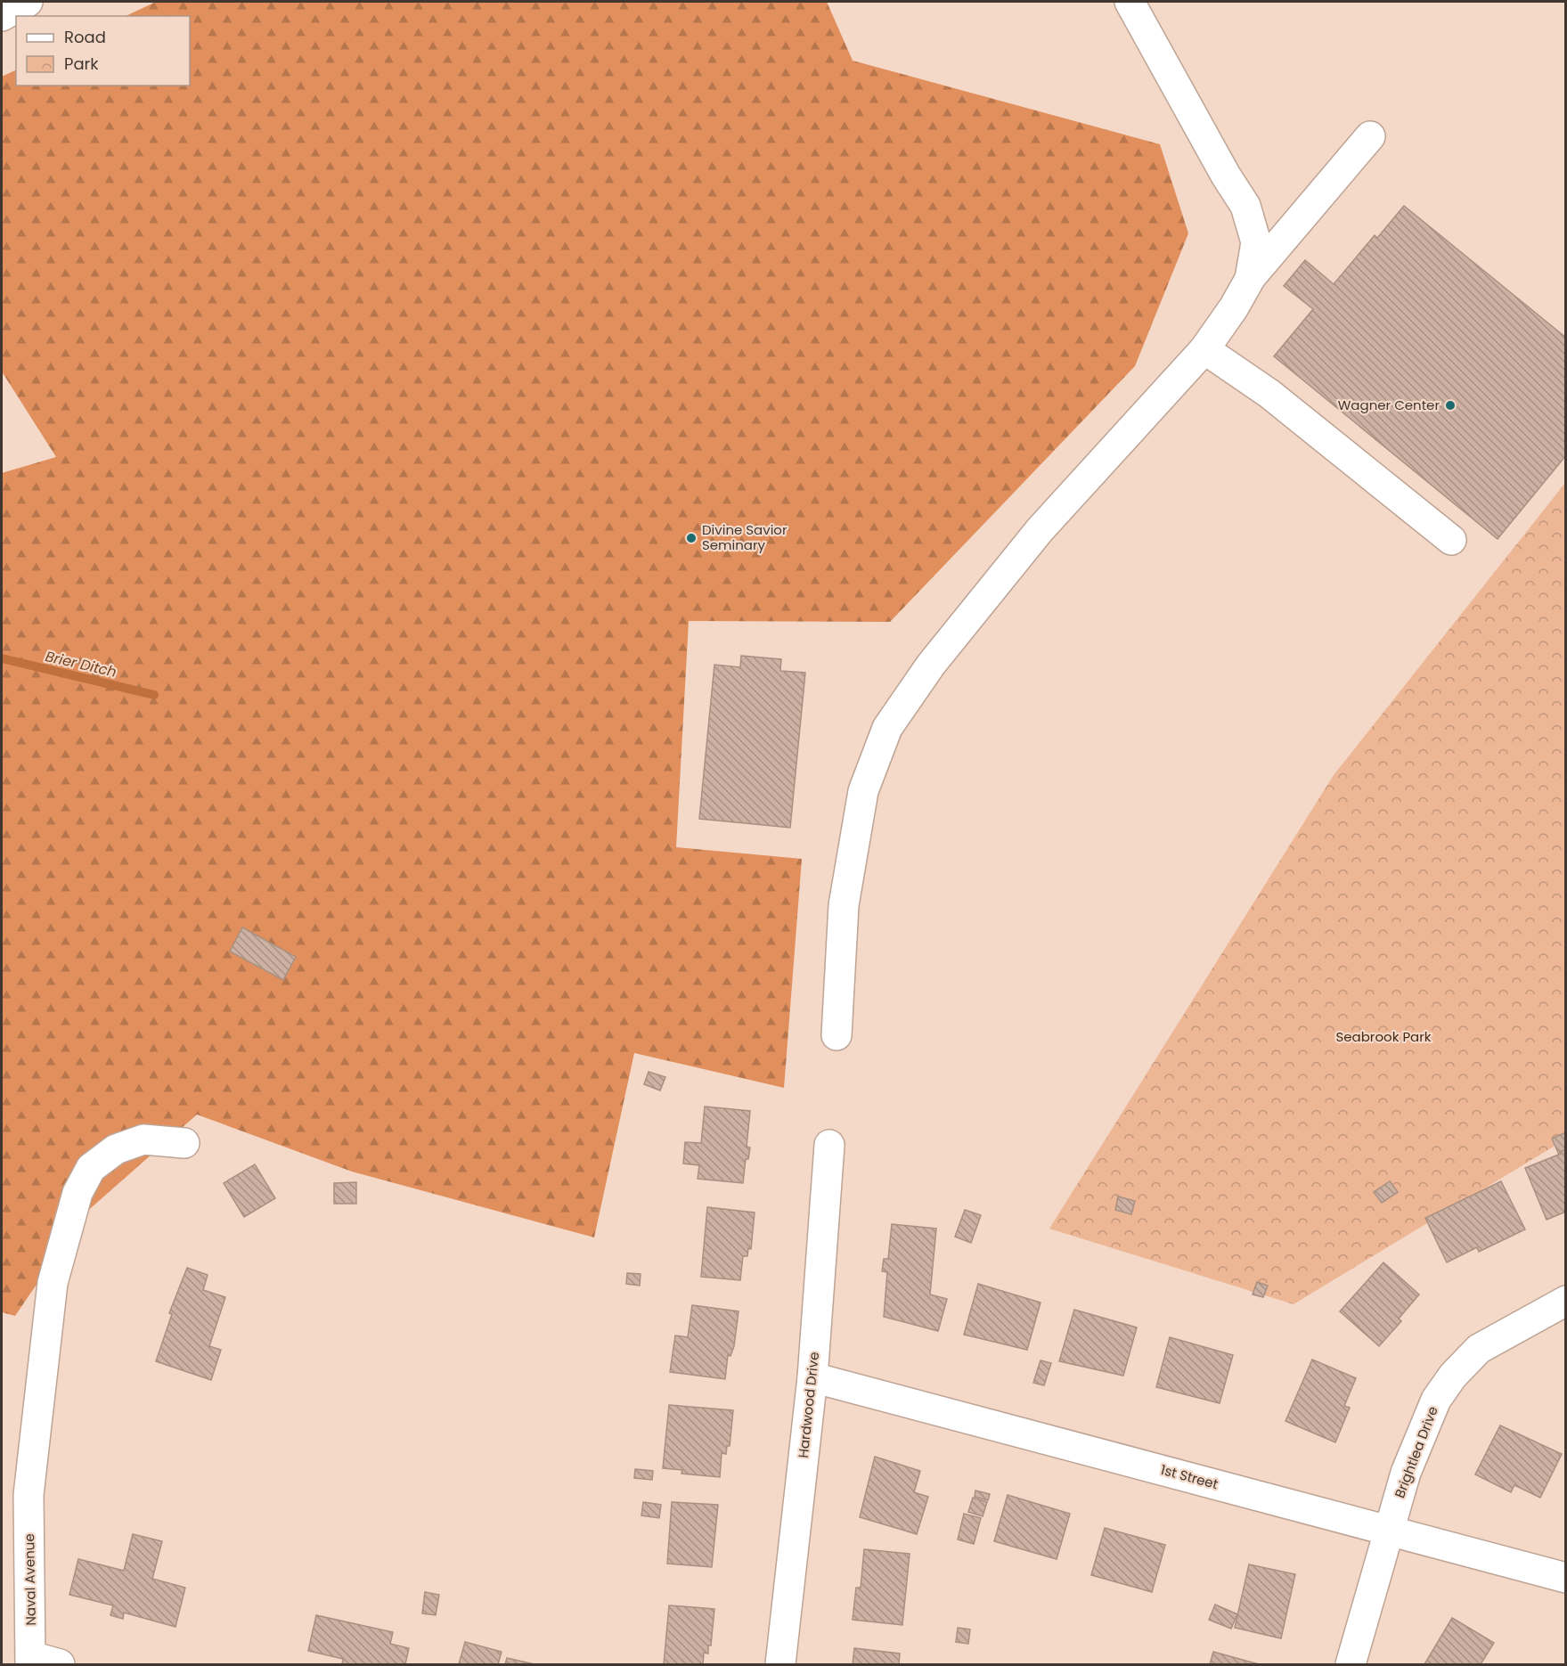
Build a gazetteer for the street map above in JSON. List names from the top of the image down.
{
  "streets": {
    "street": [
      "Hardwood Drive",
      "Brightlea Drive",
      "1st Street",
      "Naval Avenue"
    ]
  },
  "crossings": [
    ["Hardwood Drive", "1st Street"],
    ["Brightlea Drive", "1st Street"]
  ],
  "water": ["Brier Ditch"],
  "parks": ["Seabrook Park"],
  "places": ["Wagner Center", "Divine Savior Seminary"],
  "legend": ["Road", "Park"]
}
